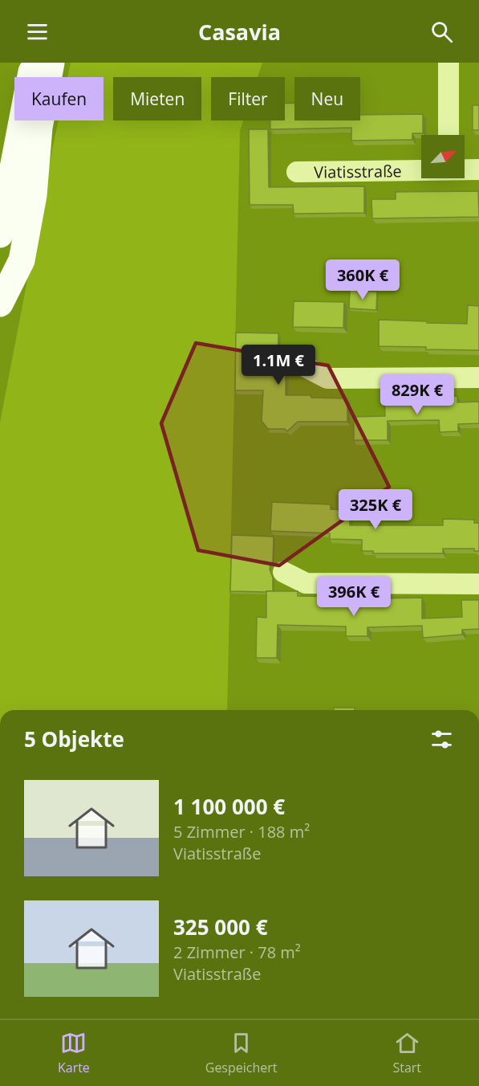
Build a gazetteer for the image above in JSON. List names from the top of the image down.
{
  "streets": {
    "street": ["Viatisstraße"]
  },
  "north": "top right",
  "page": {
    "header": "Casavia",
    "chip": [
      "Kaufen",
      "Mieten",
      "Filter",
      "Neu"
    ],
    "price": [
      "360K €",
      "1.1M €",
      "829K €",
      "325K €",
      "396K €"
    ],
    "heading": "5 Objekte",
    "list": [
      {
        "name": "1 100 000 €",
        "note": "5 Zimmer · 188 m² · Viatisstraße"
      },
      {
        "name": "325 000 €",
        "note": "2 Zimmer · 78 m² · Viatisstraße"
      }
    ],
    "tabs": ["Karte", "Gespeichert", "Start"]
  }
}
